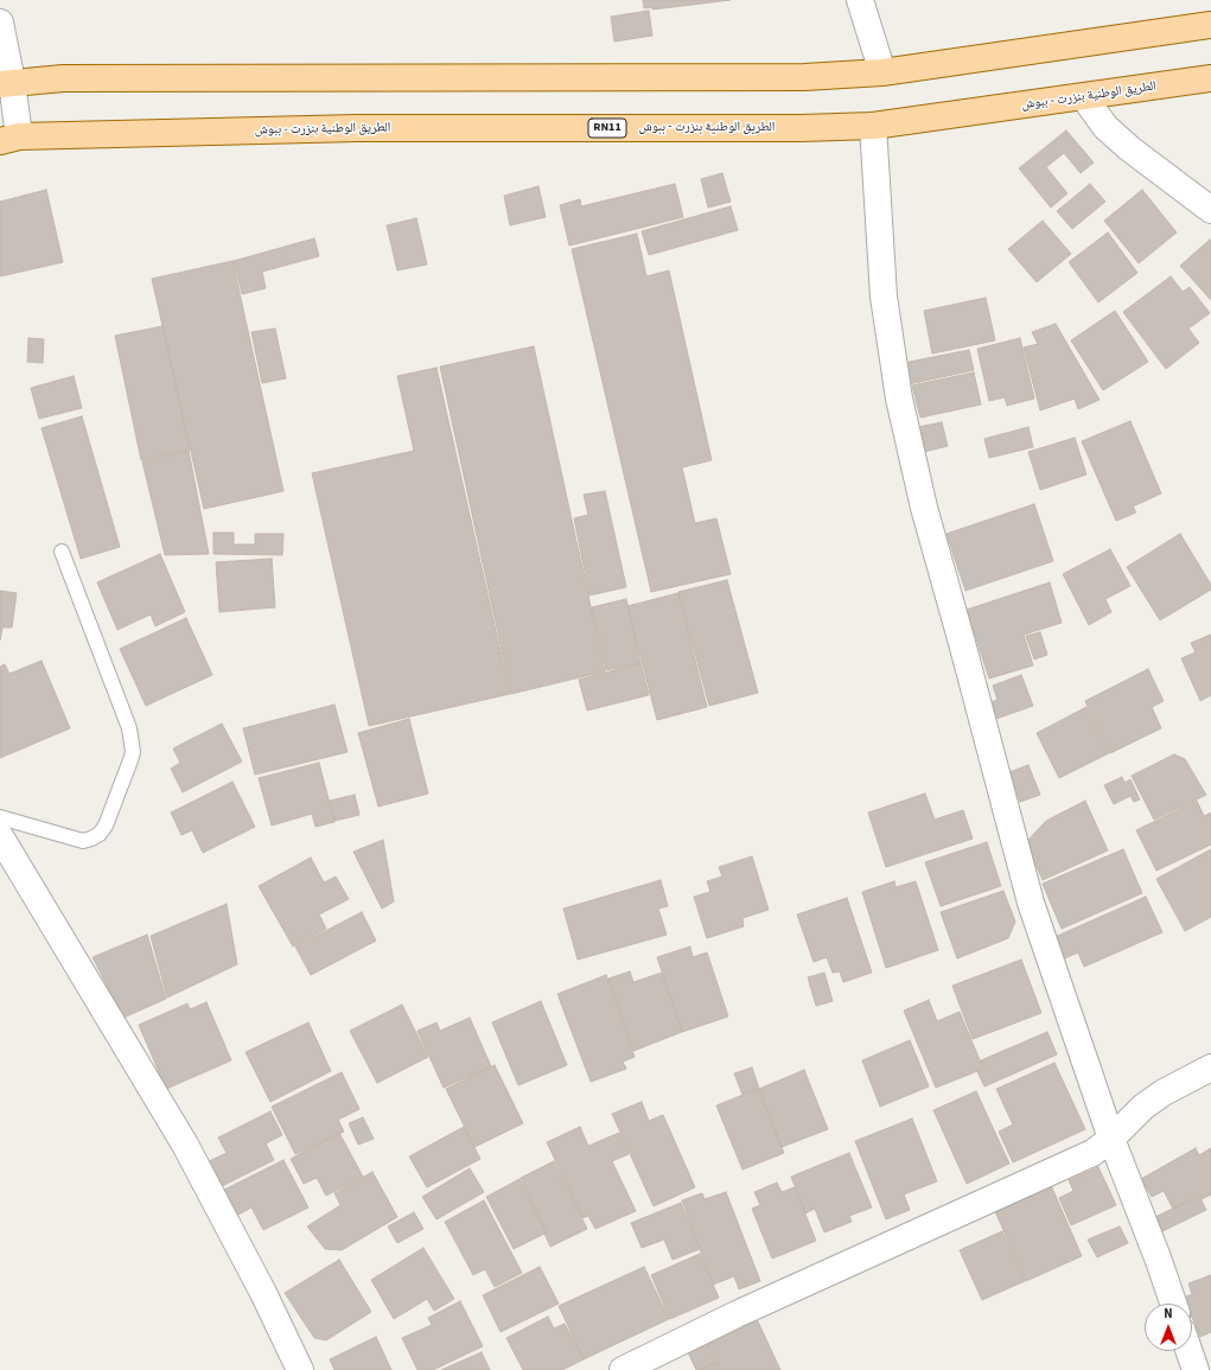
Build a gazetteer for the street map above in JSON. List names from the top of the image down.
{
  "streets": {
    "main road": ["الطريق الوطنية بنزرت - ببوش", "RN11"]
  },
  "north": "top"
}
